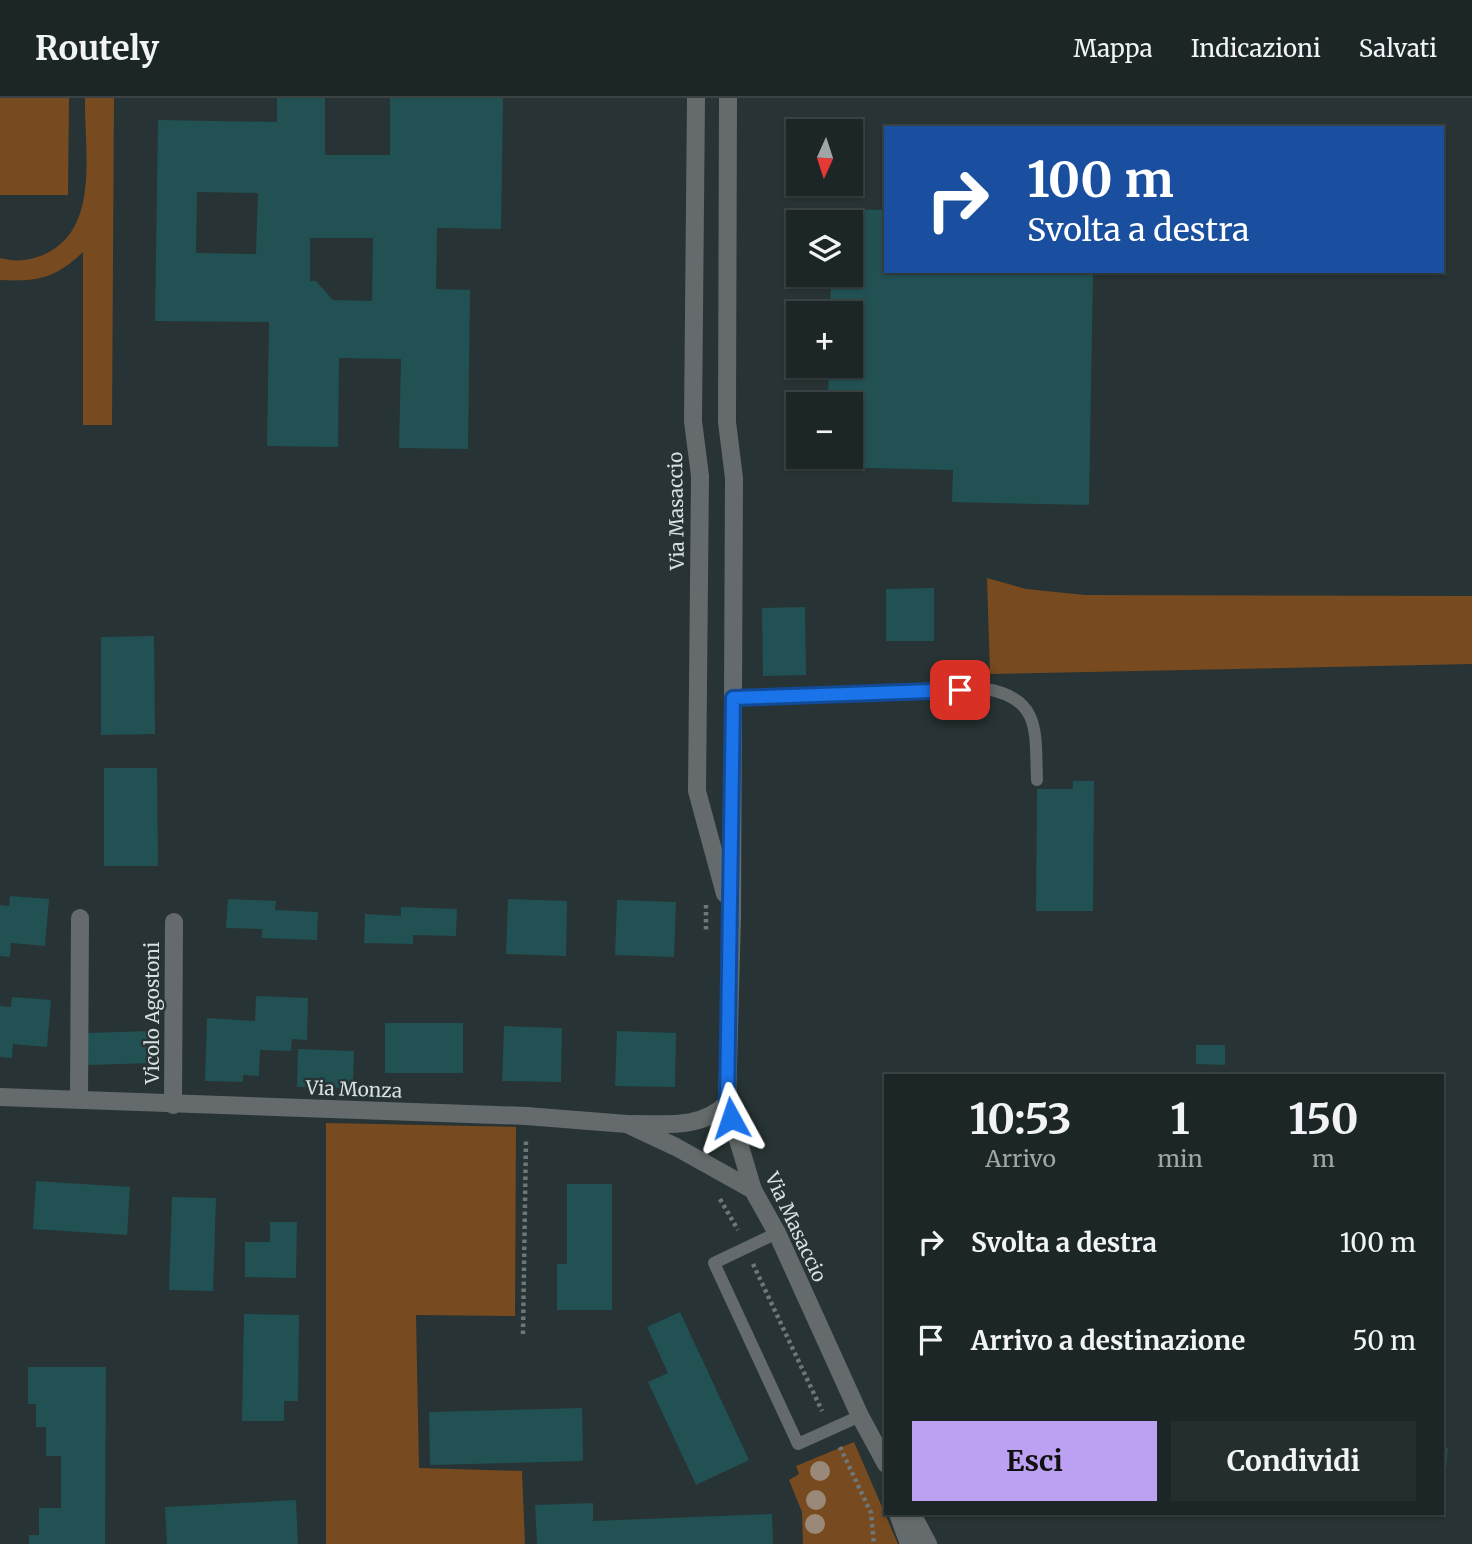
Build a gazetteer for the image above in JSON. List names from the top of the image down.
{
  "streets": {
    "street": ["Via Masaccio", "Vicolo Agostoni", "Via Monza"]
  },
  "crossings": [
    ["Via Masaccio", "Via Monza"],
    ["Vicolo Agostoni", "Via Monza"]
  ],
  "north": "bottom",
  "page": {
    "header": "Routely",
    "nav": ["Mappa", "Indicazioni", "Salvati"],
    "map_buttons": ["+", "−"],
    "turn": ["100 m", "Svolta a destra"],
    "eta": [
      "10:53",
      "Arrivo",
      "1",
      "min",
      "150",
      "m"
    ],
    "list": [
      {
        "name": "Svolta a destra",
        "value": "100 m"
      },
      {
        "name": "Arrivo a destinazione",
        "value": "50 m"
      }
    ],
    "buttons": ["Esci", "Condividi"]
  }
}
